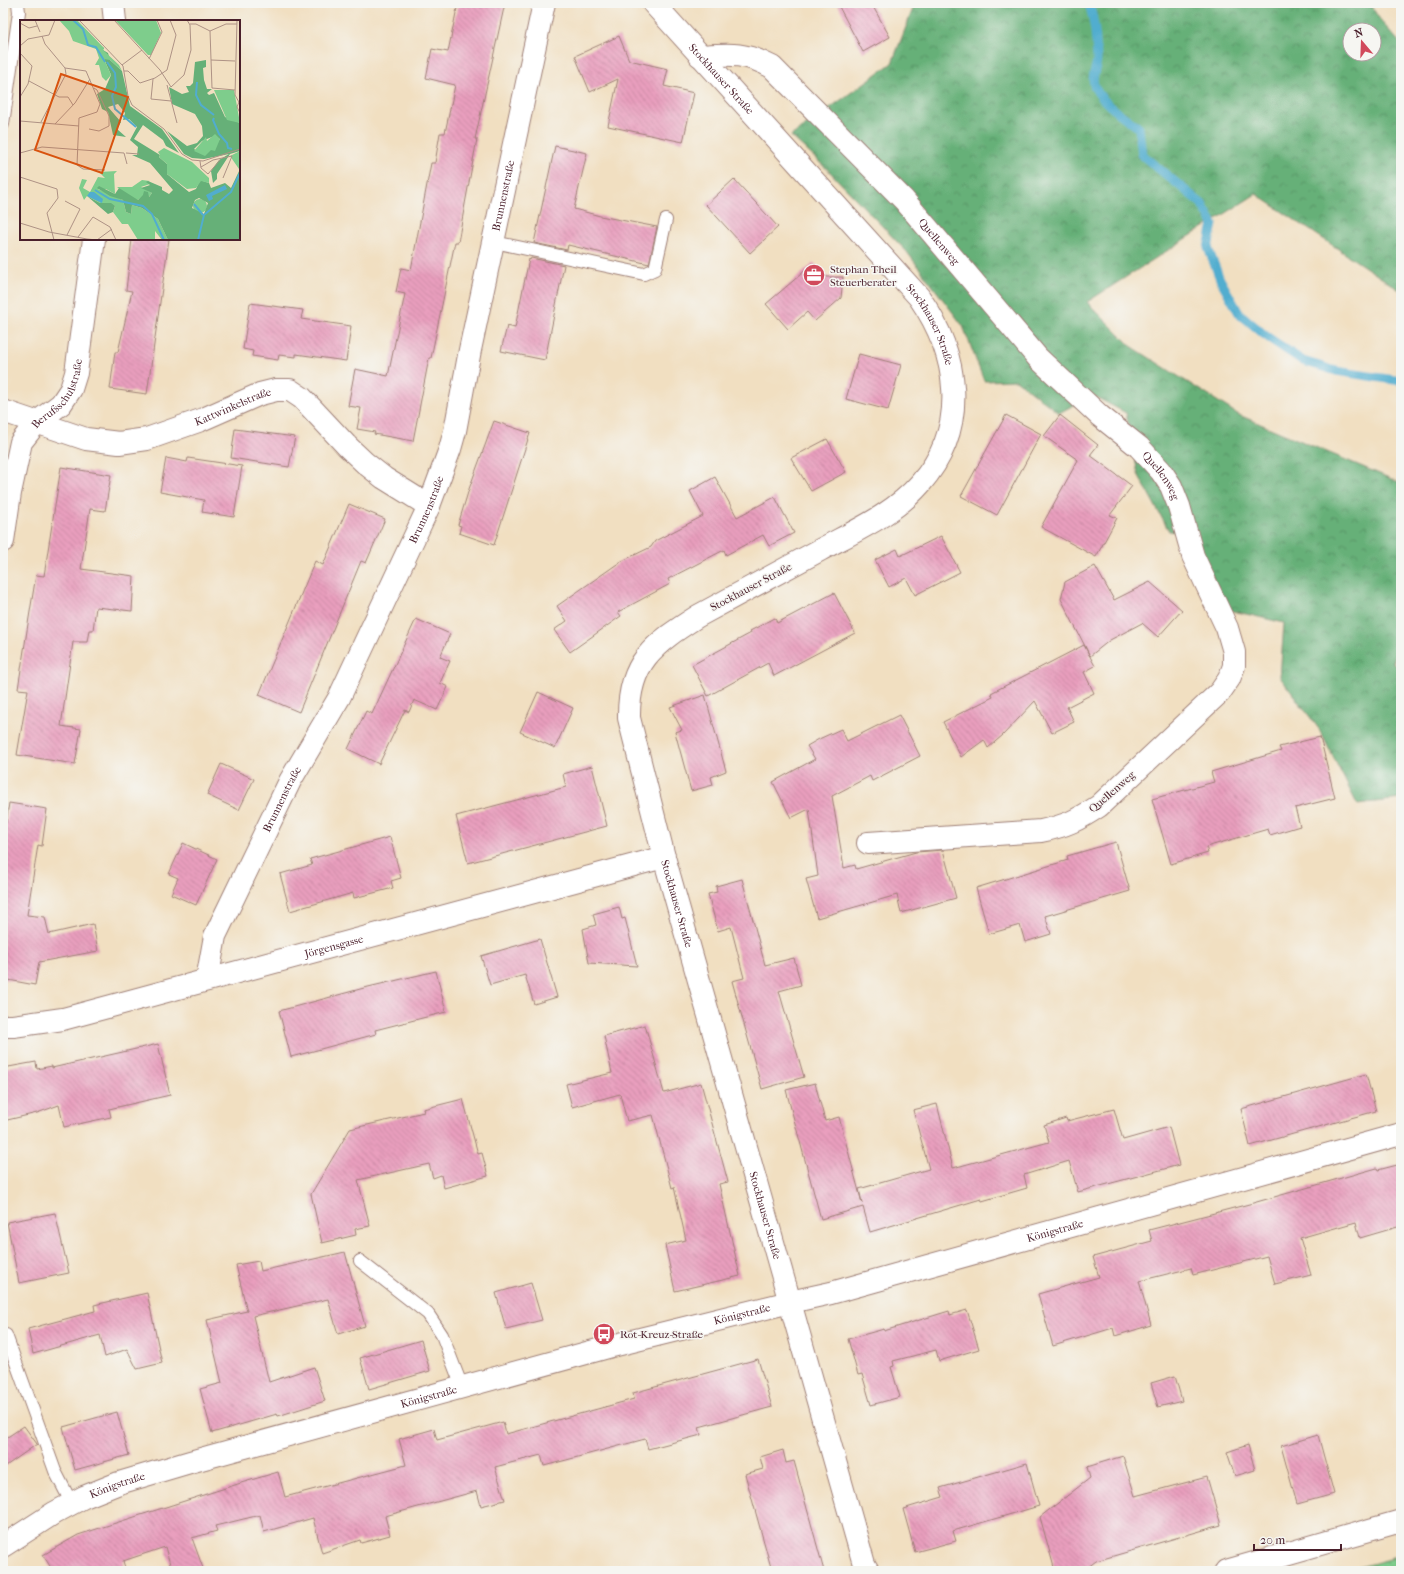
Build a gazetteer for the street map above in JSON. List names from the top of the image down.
{
  "streets": {
    "street": [
      "Stockhauser Straße",
      "Brunnenstraße",
      "Quellenweg",
      "Berufsschulstraße",
      "Kattwinkelstraße",
      "Jörgensgasse",
      "Königstraße"
    ]
  },
  "crossings": [
    ["Stockhauser Straße", "Quellenweg"],
    ["Stockhauser Straße", "Jörgensgasse"],
    ["Stockhauser Straße", "Königstraße"],
    ["Brunnenstraße", "Kattwinkelstraße"],
    ["Brunnenstraße", "Jörgensgasse"],
    ["Berufsschulstraße", "Kattwinkelstraße"]
  ],
  "places": {
    "office": ["Stephan Theil Steuerberater"],
    "bus stop": ["Rot-Kreuz-Straße"]
  },
  "scale_bar": "20 m",
  "north": "top"
}
